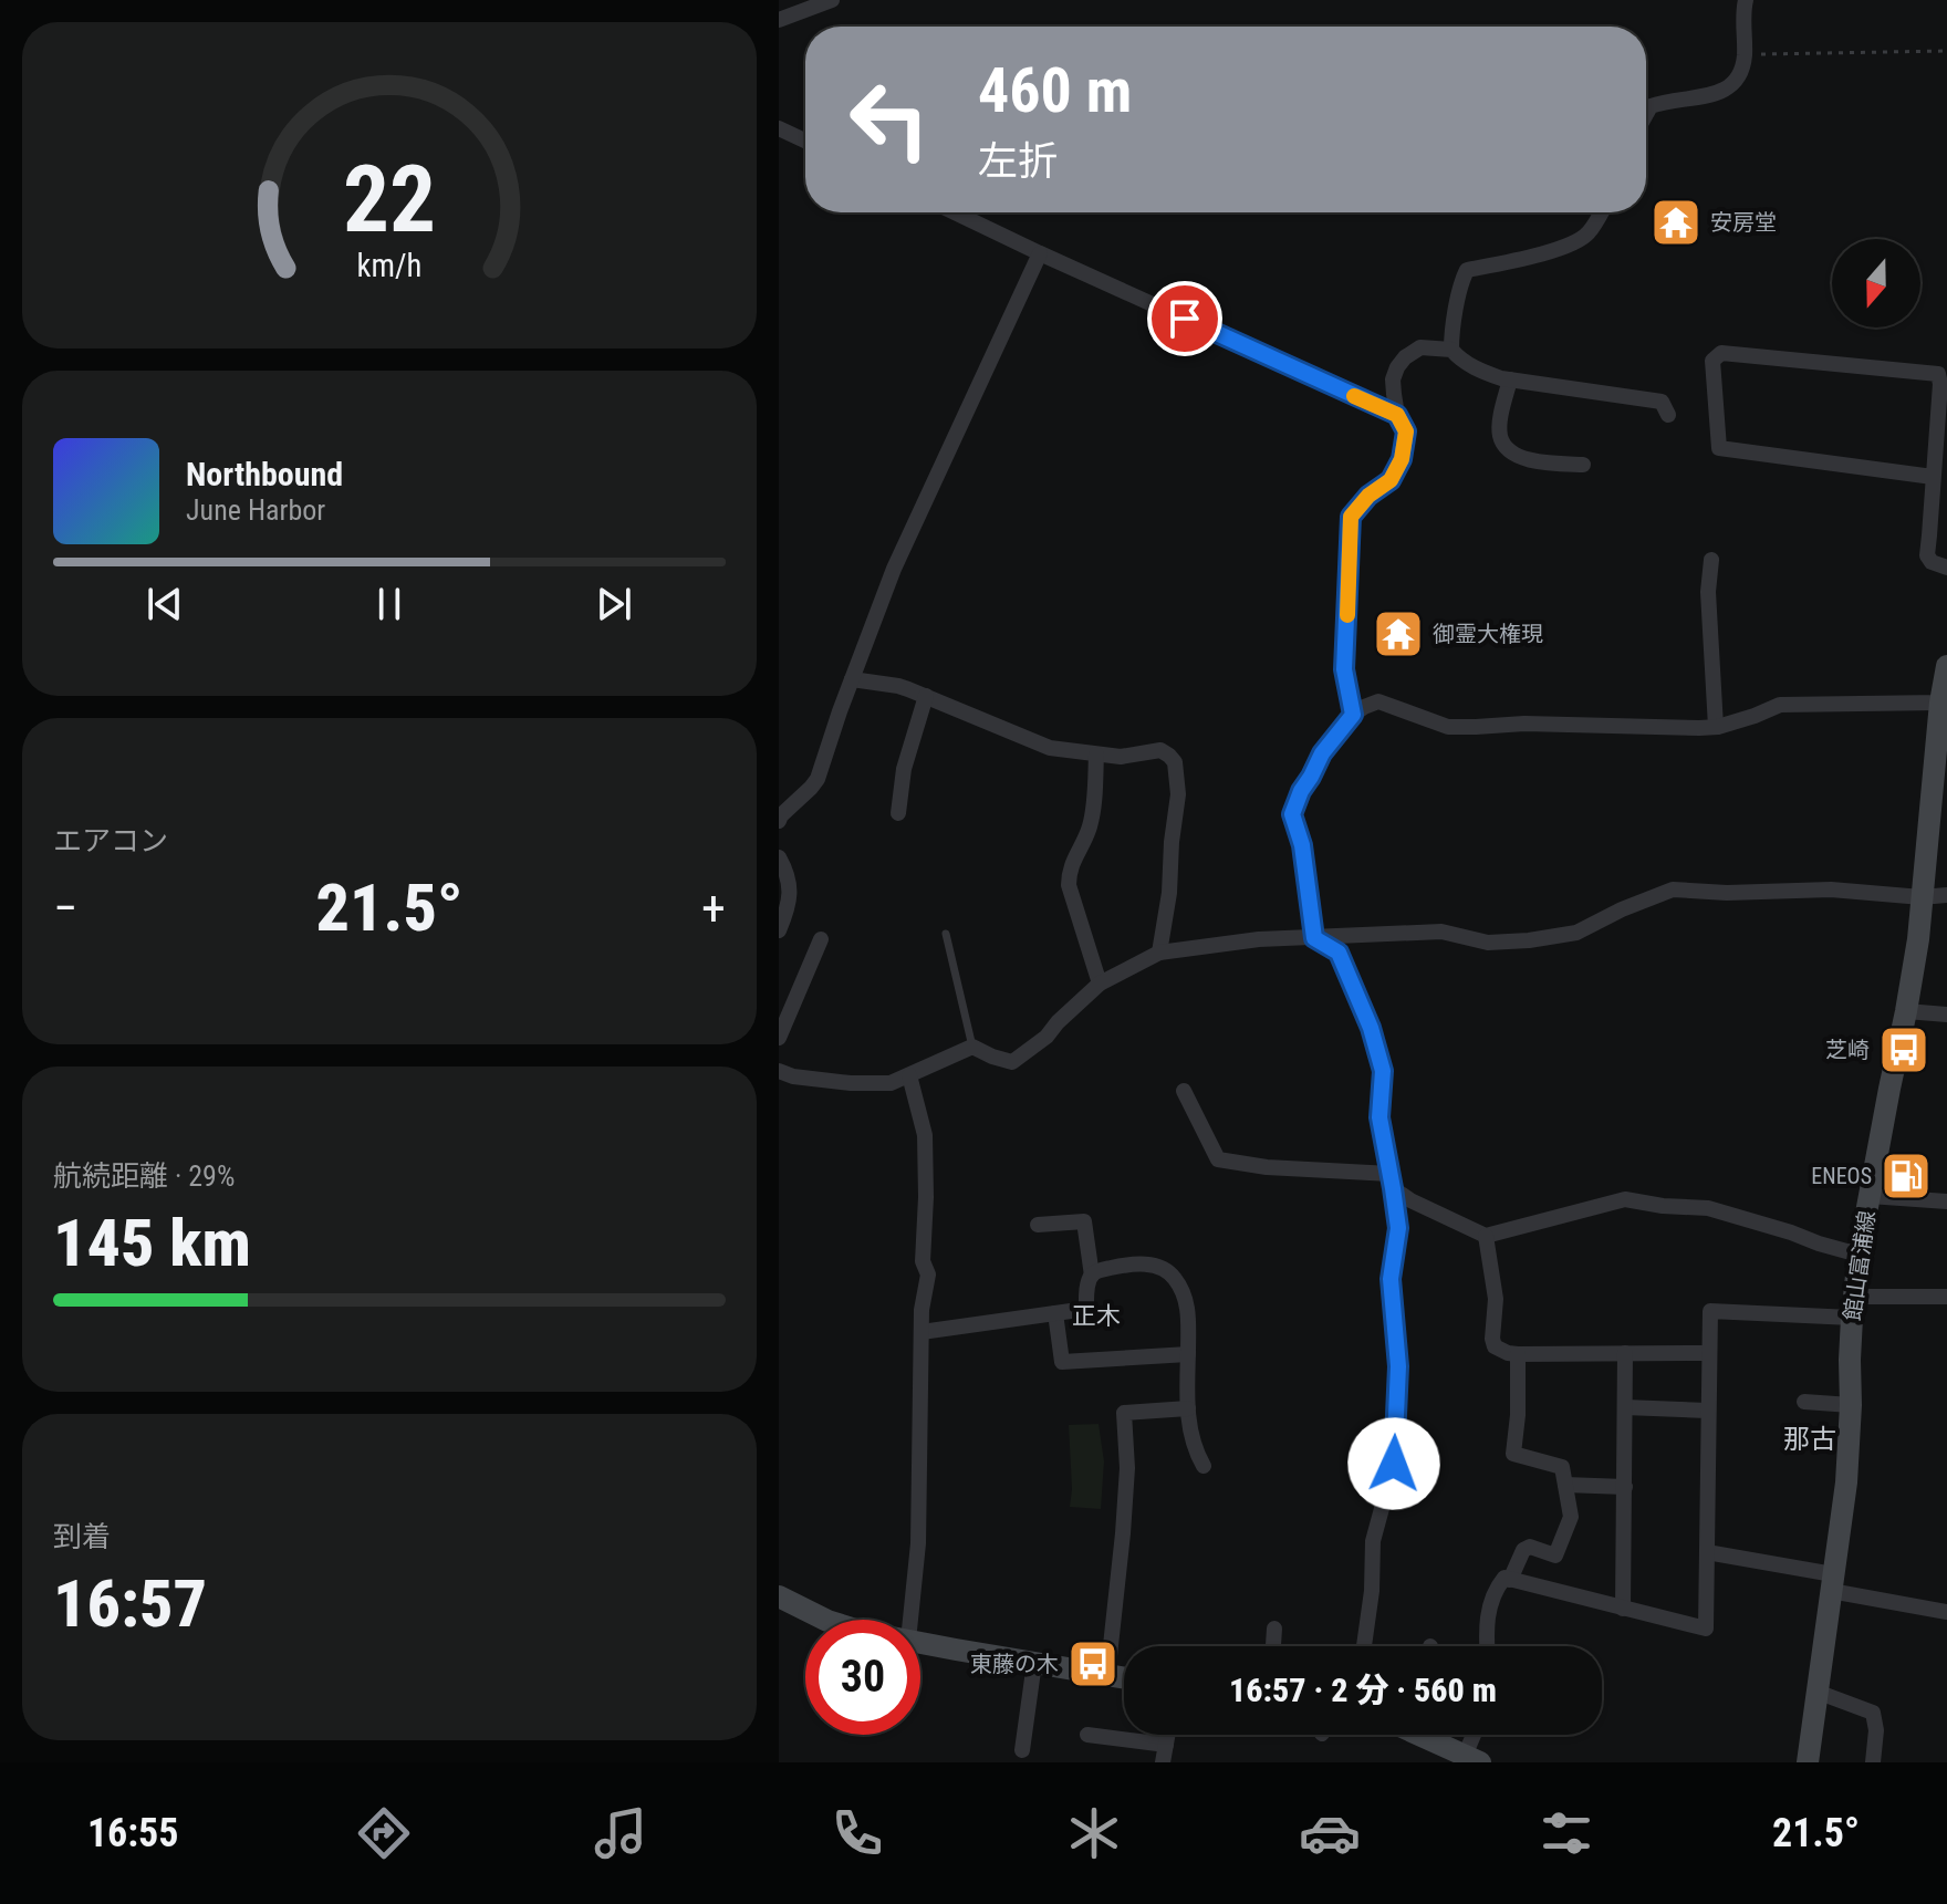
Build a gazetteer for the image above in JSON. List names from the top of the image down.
{
  "streets": {
    "main road": ["館山富浦線"]
  },
  "districts": ["正木", "那古"],
  "places": {
    "temple": ["安房堂", "御霊大権現"],
    "bus stop": ["芝崎", "東藤の木"],
    "fuel station": ["ENEOS"]
  },
  "north": "bottom",
  "page": {
    "turn": ["460 m", "左折"],
    "song": ["Northbound", "June Harbor"],
    "tile": [
      "エアコン",
      ["航続距離 · 29%", "145 km"],
      ["到着", "16:57"]
    ],
    "heat": ["−", "21.5°", "+"],
    "limit": "30",
    "trip": "16:57 · 2 分 · 560 m",
    "tabs": ["16:55", "21.5°"],
    "gauge": ["22", "km/h"]
  }
}
